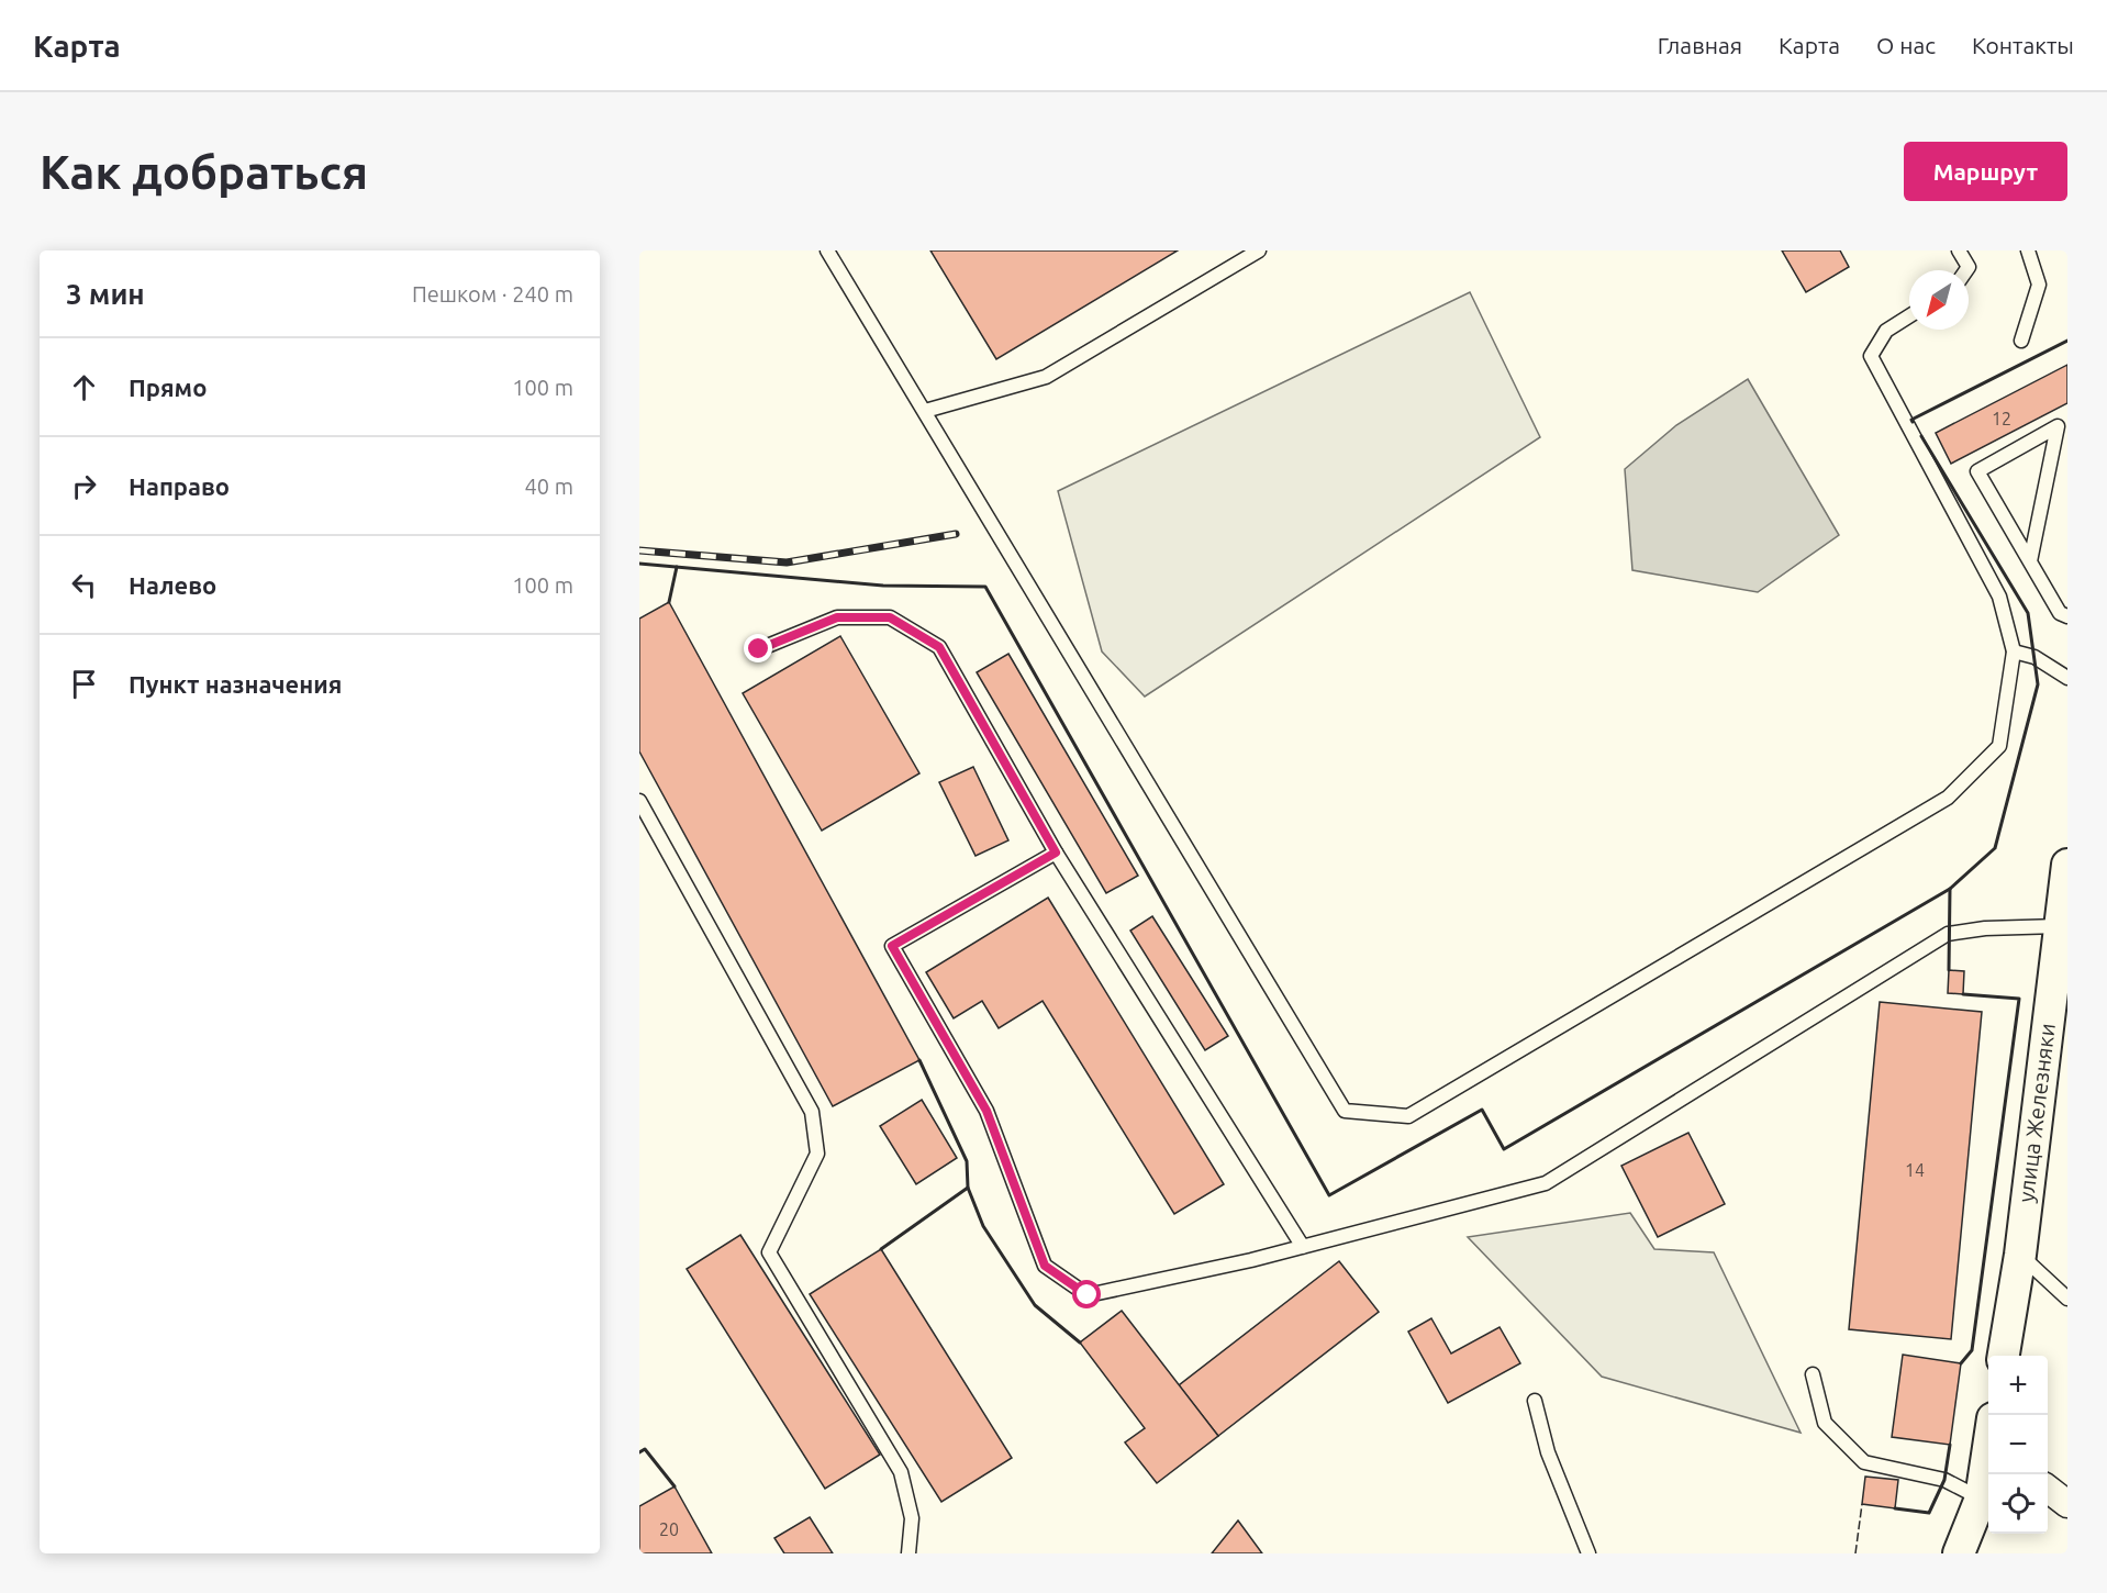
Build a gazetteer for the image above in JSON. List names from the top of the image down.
{
  "streets": {
    "street": ["улица Железняки"]
  },
  "house_numbers": ["12", "14", "20"],
  "north": "bottom left",
  "page": {
    "header": "Карта",
    "nav": [
      "Главная",
      "Карта",
      "О нас",
      "Контакты"
    ],
    "buttons": "Маршрут",
    "title": "Как добраться",
    "heading": ["3 мин", "Пешком · 240 m"],
    "list": [
      ["Прямо", "100 m"],
      ["Направо", "40 m"],
      ["Налево", "100 m"],
      "Пункт назначения"
    ],
    "map_buttons": ["+", "−"]
  }
}
